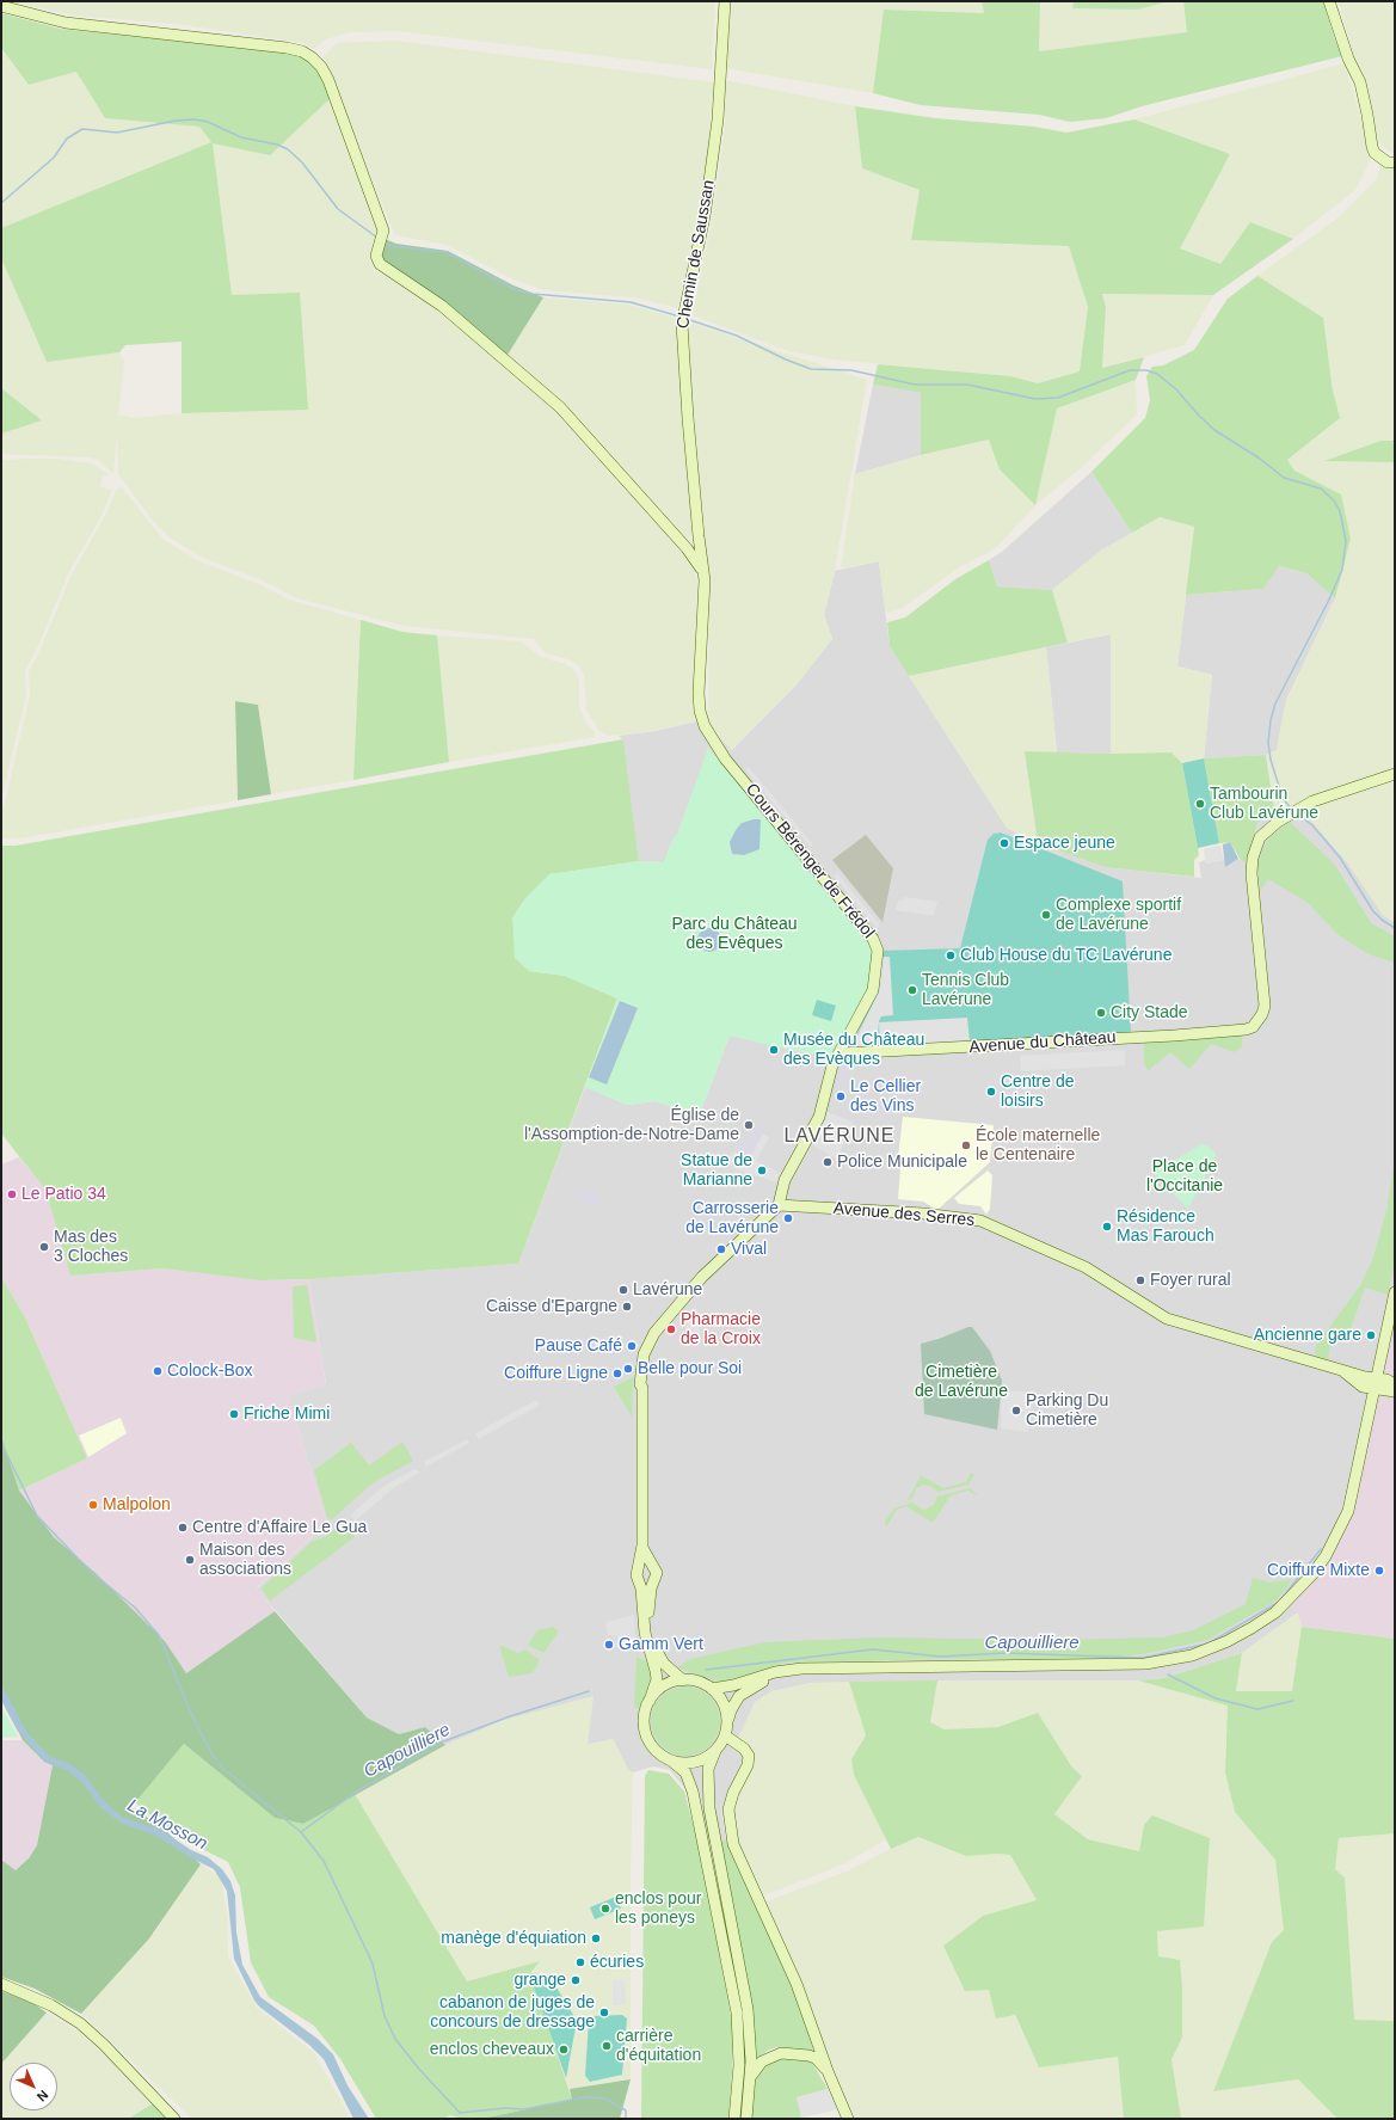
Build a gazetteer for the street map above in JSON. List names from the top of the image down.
{
  "streets": {
    "street": [
      "Chemin de Saussan",
      "Cours Bérenger de Frédol",
      "Avenue du Château",
      "Avenue des Serres"
    ]
  },
  "crossings": [
    ["Chemin de Saussan", "Cours Bérenger de Frédol"],
    ["Cours Bérenger de Frédol", "Avenue du Château"],
    ["Cours Bérenger de Frédol", "Avenue des Serres"]
  ],
  "districts": ["LAVÉRUNE"],
  "water": ["Capouilliere", "La Mosson"],
  "parks": ["Parc du Château des Evêques", "Place de l'Occitanie", "Cimetière de Lavérune"],
  "places": [
    "Tambourin Club Lavérune",
    "Espace jeune",
    "Complexe sportif de Lavérune",
    "Club House du TC Lavérune",
    "Tennis Club Lavérune",
    "City Stade",
    "Musée du Château des Evèques",
    "Centre de loisirs",
    "Le Cellier des Vins",
    "Église de l'Assomption-de-Notre-Dame",
    "École maternelle le Centenaire",
    "Police Municipale",
    "Statue de Marianne",
    "Le Patio 34",
    "Carrosserie de Lavérune",
    "Résidence Mas Farouch",
    "Mas des 3 Cloches",
    "Vival",
    "Foyer rural",
    "Lavérune",
    "Caisse d'Epargne",
    "Pharmacie de la Croix",
    "Ancienne gare",
    "Pause Café",
    "Belle pour Soi",
    "Colock-Box",
    "Coiffure Ligne",
    "Parking Du Cimetière",
    "Friche Mimi",
    "Malpolon",
    "Centre d'Affaire Le Gua",
    "Maison des associations",
    "Coiffure Mixte",
    "Gamm Vert",
    "enclos pour les poneys",
    "manège d'équiation",
    "écuries",
    "grange",
    "cabanon de juges de concours de dressage",
    "carrière d'équitation",
    "enclos cheveaux"
  ],
  "north": "bottom right"
}
